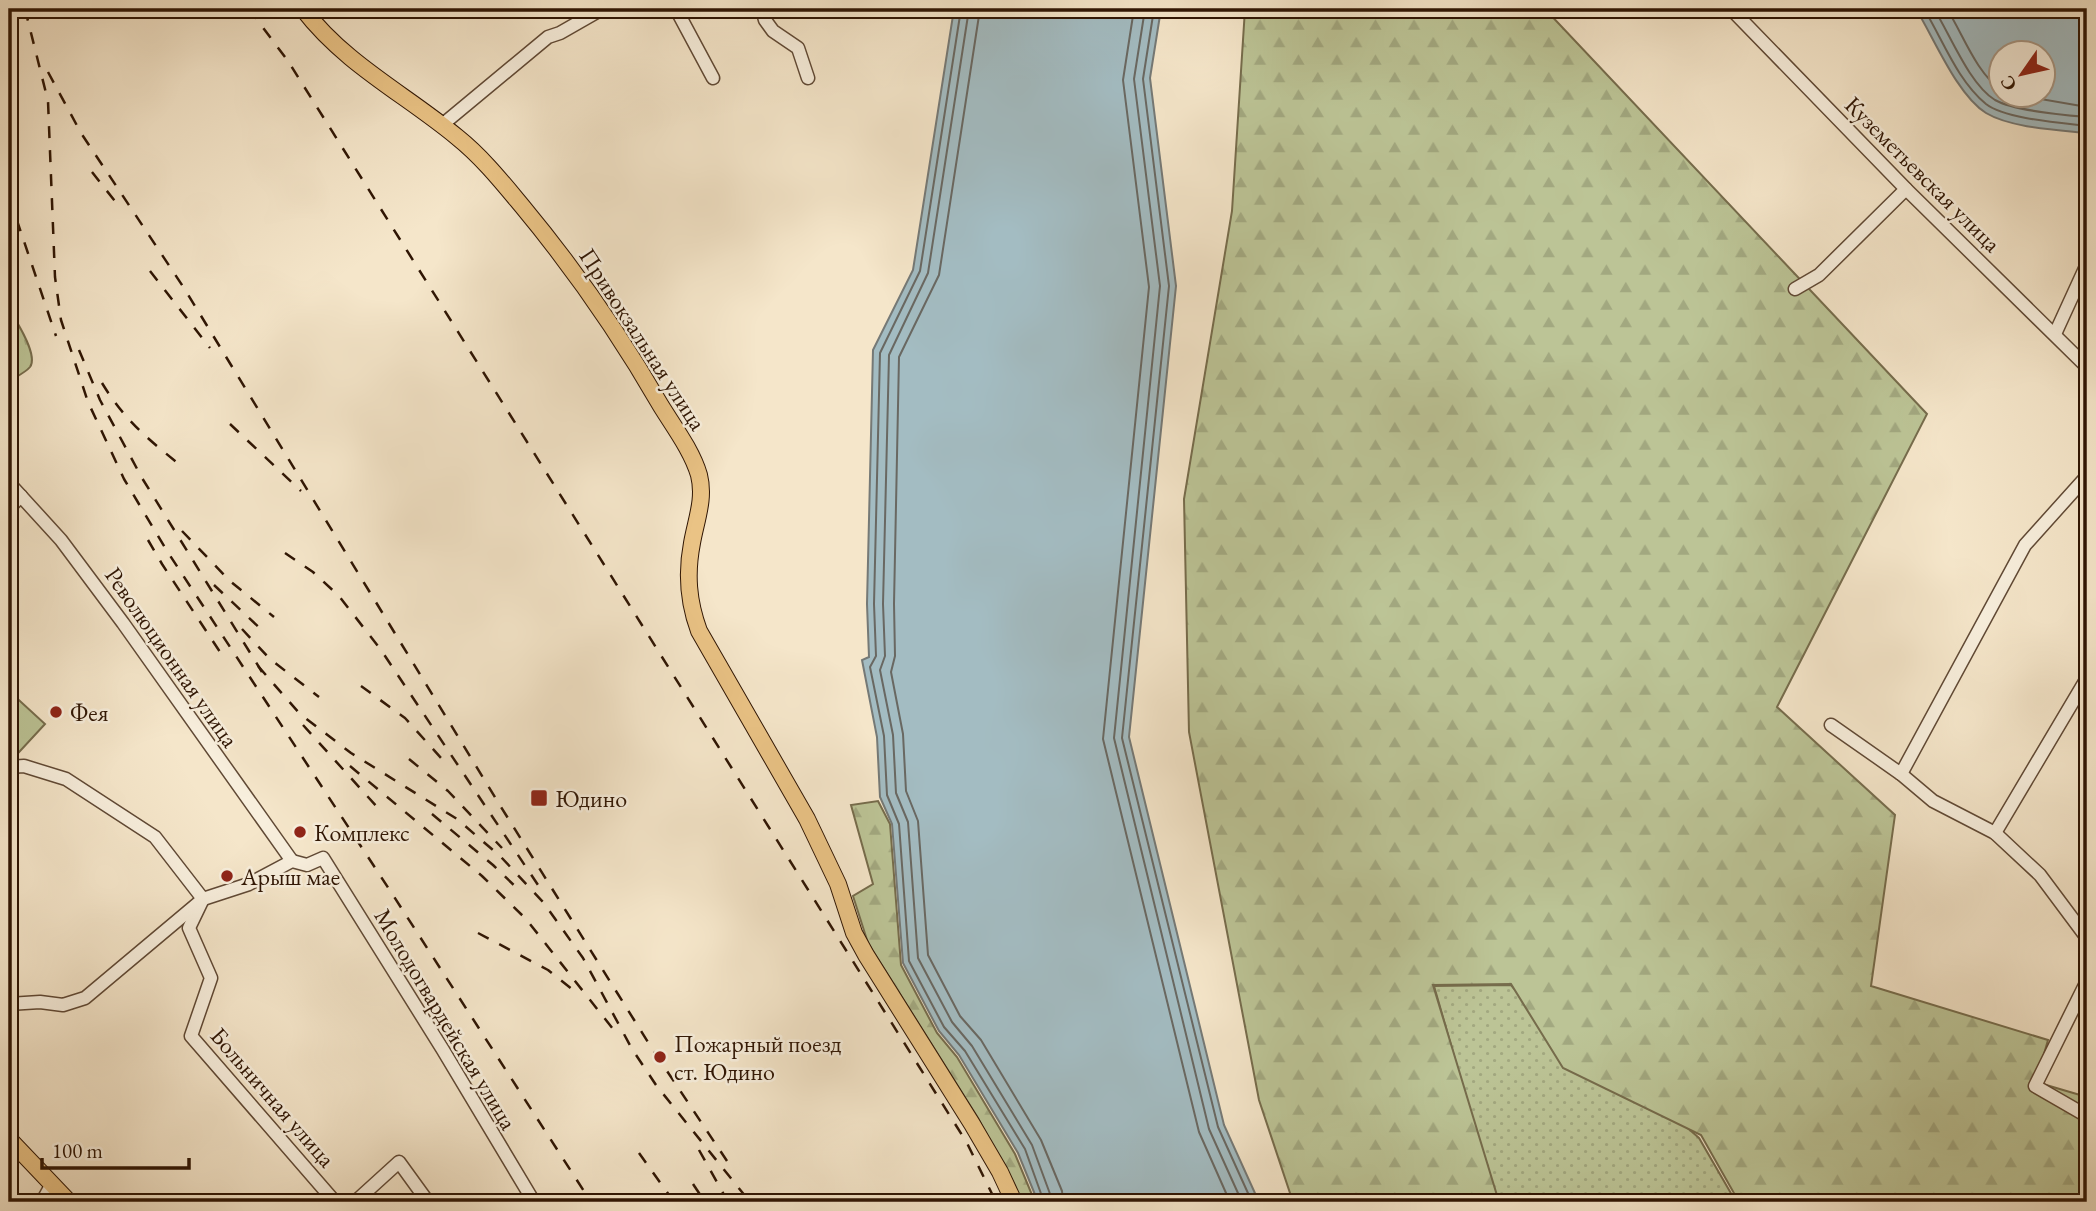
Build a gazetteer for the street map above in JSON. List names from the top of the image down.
{
  "streets": {
    "main road": ["Привокзальная улица"],
    "street": [
      "Куземетьевская улица",
      "Революционная улица",
      "Молодогвардейская улица",
      "Больничная улица"
    ]
  },
  "crossings": [
    ["Революционная улица", "Молодогвардейская улица"]
  ],
  "places": {
    "other": [
      "Фея",
      "Комплекс",
      "Арыш мае",
      "Пожарный поезд ст. Юдино"
    ],
    "transit": ["Юдино"]
  },
  "scale_bar": "100 m",
  "north": "bottom left"
}
